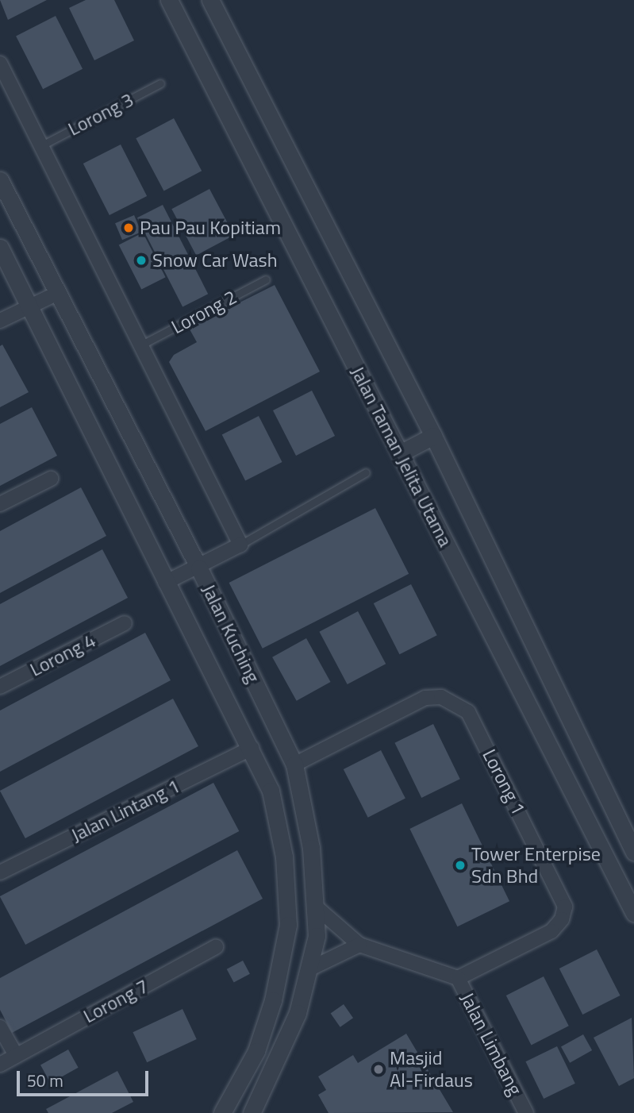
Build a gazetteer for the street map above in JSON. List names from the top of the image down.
{
  "streets": {
    "street": [
      "Jalan Taman Jelita Utama",
      "Jalan Kuching",
      "Lorong 4",
      "Lorong 1",
      "Jalan Lintang 1",
      "Lorong 7",
      "Jalan Limbang"
    ],
    "lane": ["Lorong 3", "Lorong 2"]
  },
  "crossings": [
    ["Jalan Kuching", "Lorong 1"],
    ["Jalan Kuching", "Jalan Lintang 1"],
    ["Jalan Kuching", "Jalan Limbang"],
    ["Lorong 1", "Jalan Limbang"]
  ],
  "places": [
    "Pau Pau Kopitiam",
    "Snow Car Wash",
    "Tower Enterpise Sdn Bhd",
    "Masjid Al-Firdaus"
  ],
  "scale_bar": "50 m"
}
